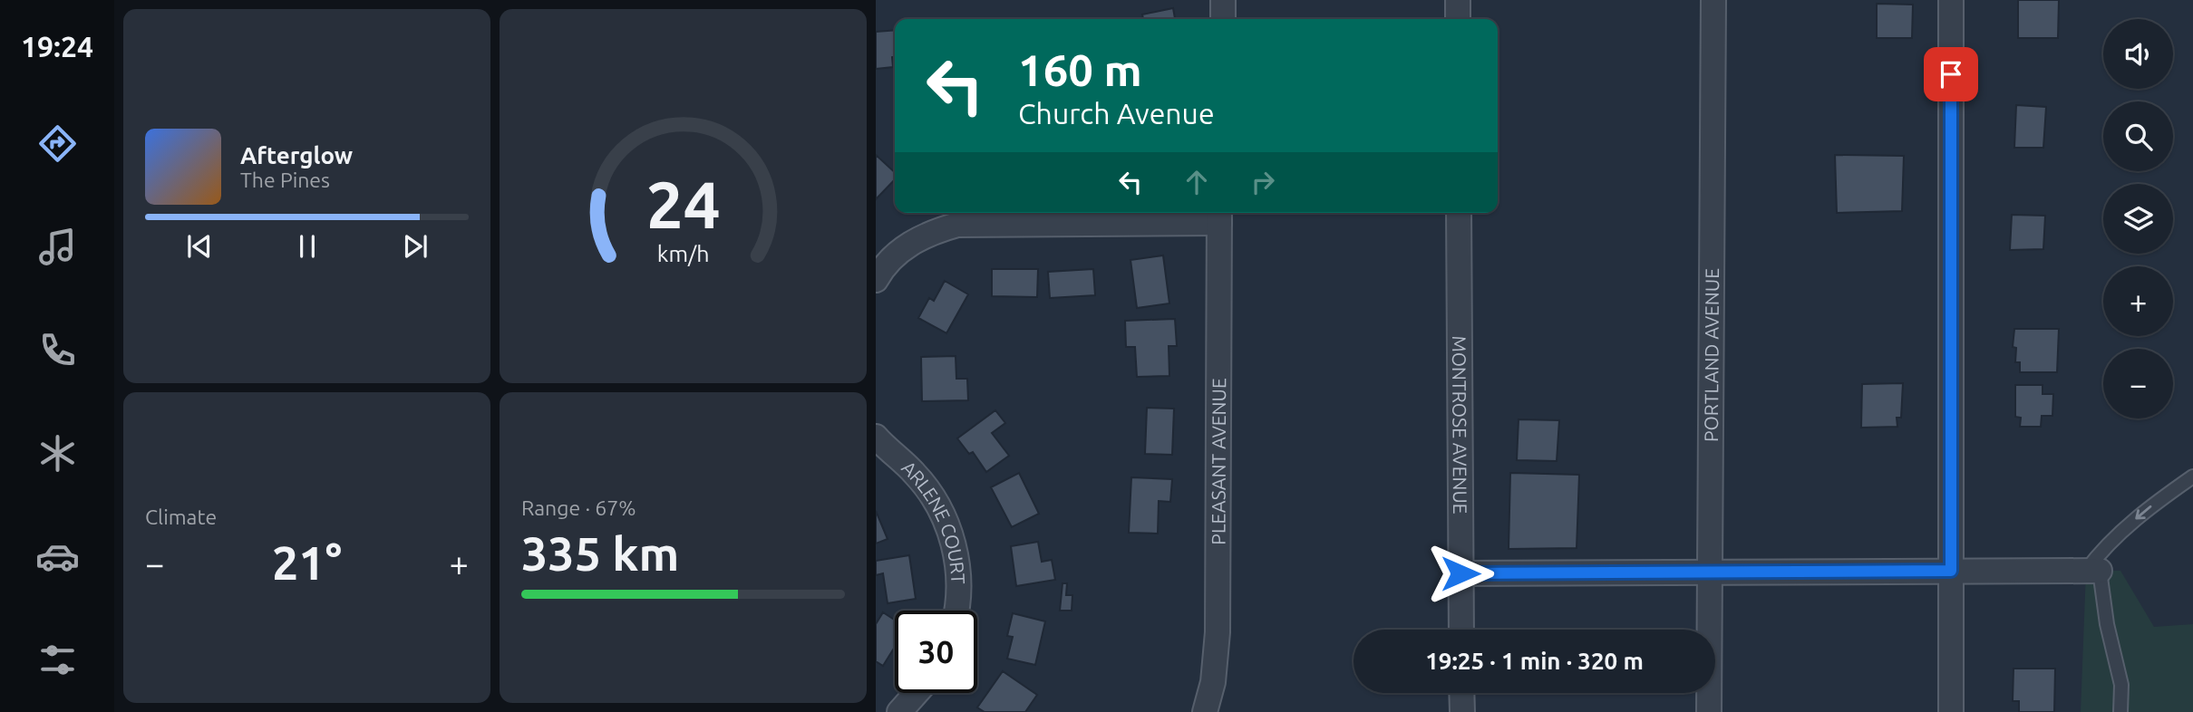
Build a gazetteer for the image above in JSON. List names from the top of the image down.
{
  "streets": {
    "street": [
      "PORTLAND AVENUE",
      "MONTROSE AVENUE",
      "PLEASANT AVENUE",
      "ARLENE COURT"
    ]
  },
  "page": {
    "tabs": "19:24",
    "map_buttons": ["+", "−"],
    "turn": ["160 m", "Church Avenue"],
    "song": ["Afterglow", "The Pines"],
    "tile": [
      "Climate",
      ["Range · 67%", "335 km"]
    ],
    "heat": ["−", "21°", "+"],
    "limit": "30",
    "trip": "19:25 · 1 min · 320 m",
    "gauge": ["24", "km/h"]
  }
}
